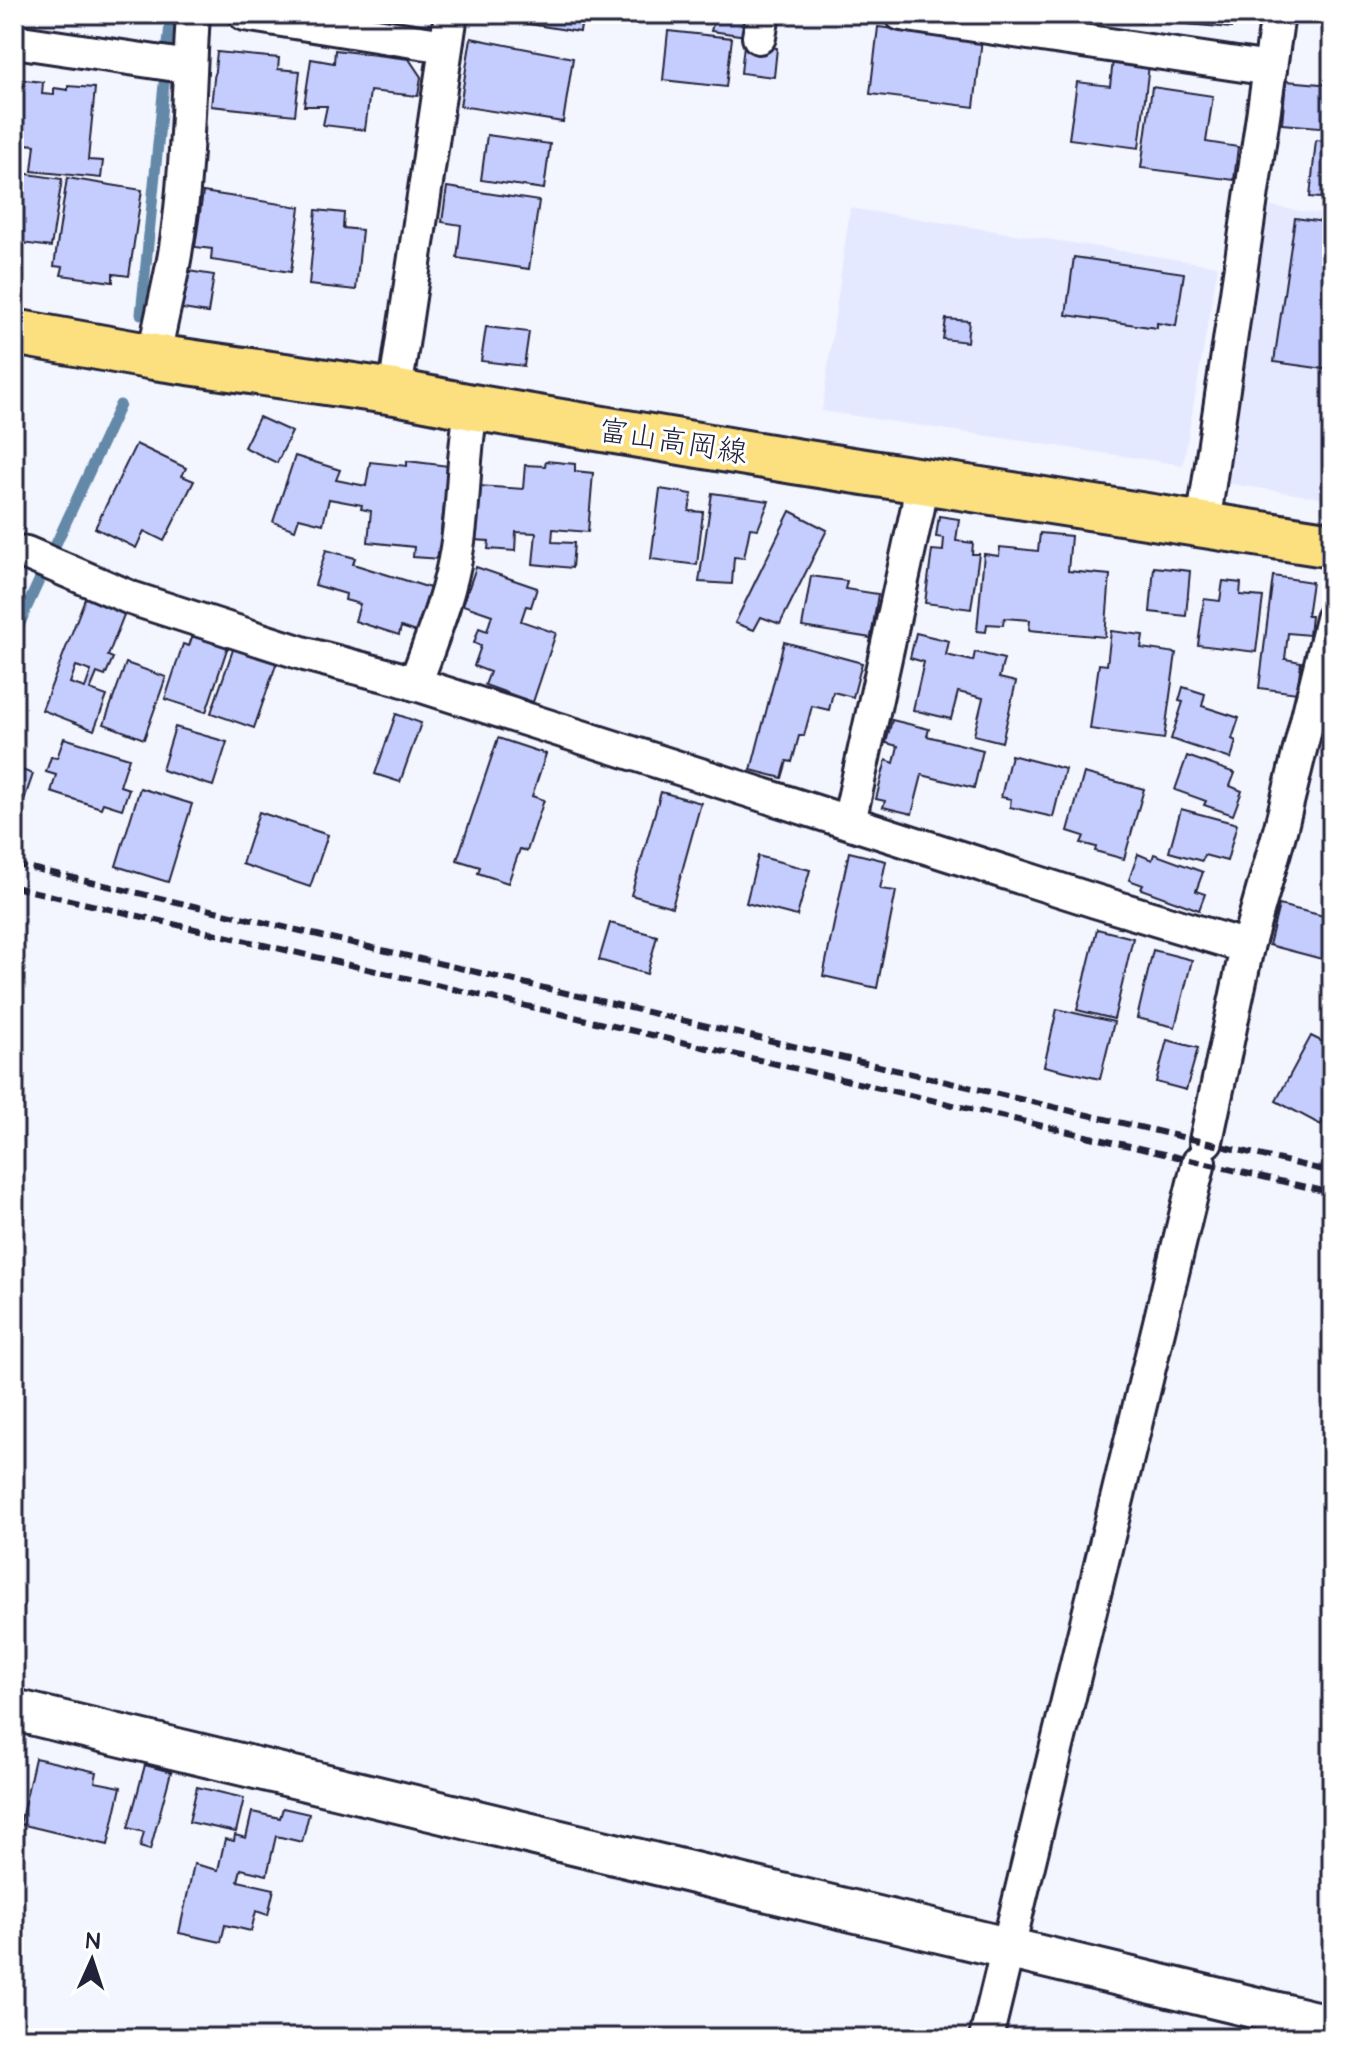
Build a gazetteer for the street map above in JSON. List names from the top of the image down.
{
  "streets": {
    "main road": ["富山高岡線"]
  },
  "north": "top"
}
